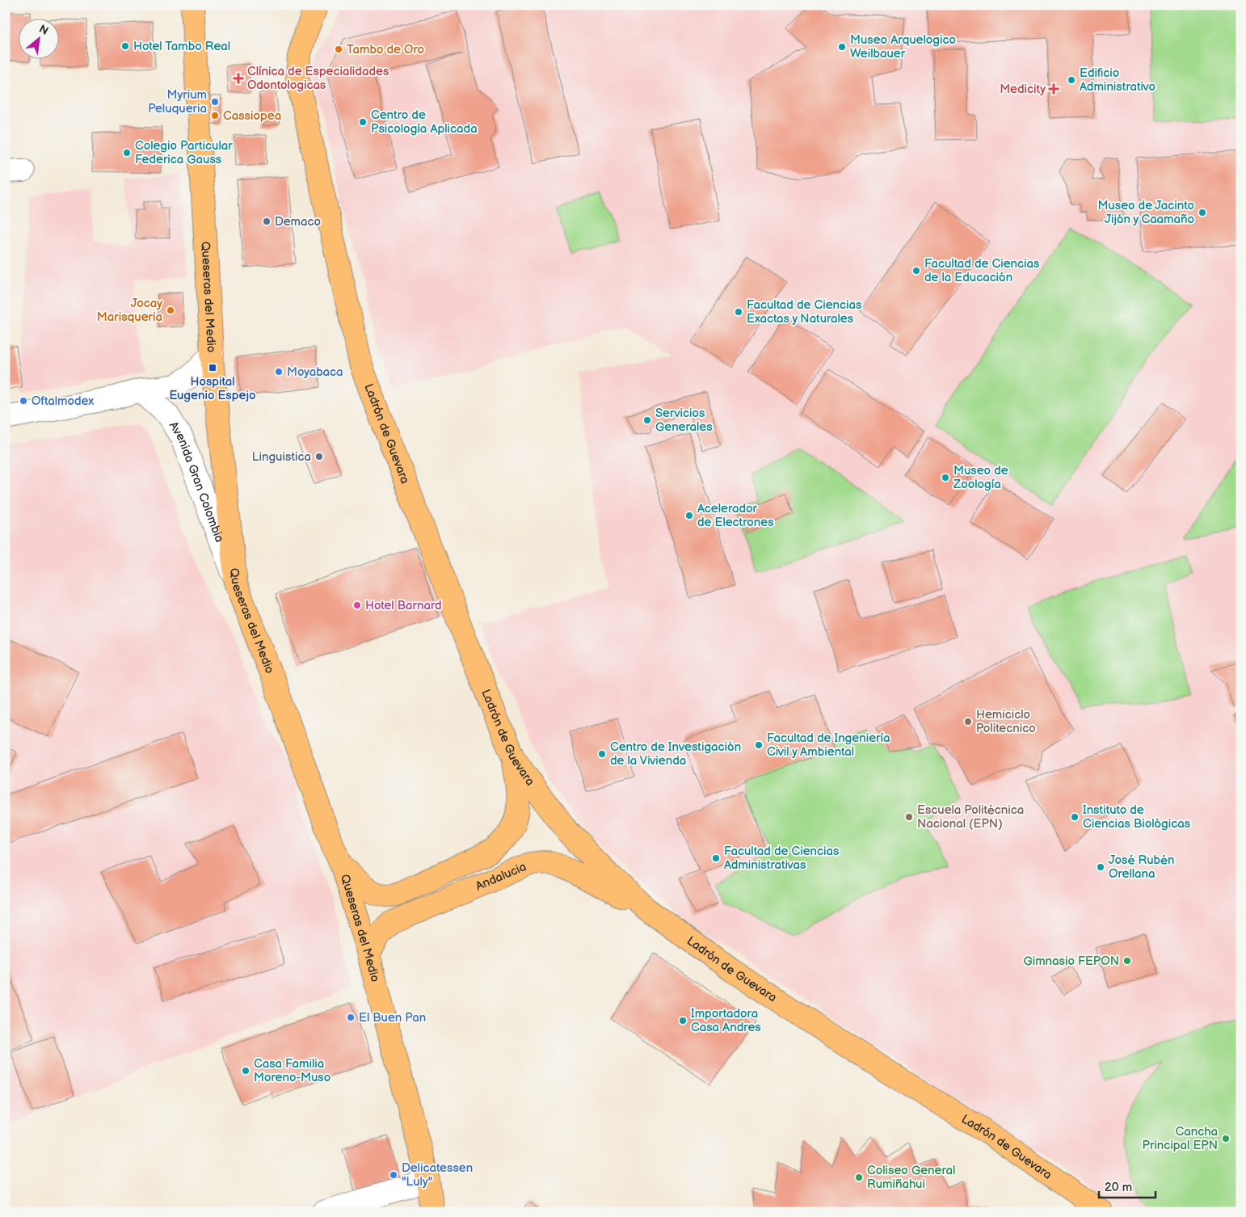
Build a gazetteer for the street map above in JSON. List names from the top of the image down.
{
  "streets": {
    "main road": ["Queseras del Medio", "Ladrón de Guevara", "Andalucia"],
    "street": ["Avenida Gran Colombia"]
  },
  "crossings": [
    ["Queseras del Medio", "Avenida Gran Colombia"],
    ["Queseras del Medio", "Andalucia"],
    ["Ladrón de Guevara", "Andalucia"]
  ],
  "places": {
    "other": [
      "Hotel Tambo Real",
      "Museo Arquelogico Weilbauer",
      "Tambo de Oro",
      "Edificio Administrativo",
      "Myrium Peluqueria",
      "Cassiopea",
      "Centro de Psicología Aplicada",
      "Colegio Particular Federica Gauss",
      "Museo de Jacinto Jijón y Caamaño",
      "Demaco",
      "Facultad de Ciencias de la Educación",
      "Jocay Marisqueria",
      "Facultad de Ciencias Exactas y Naturales",
      "Moyabaca",
      "Oftalmodex",
      "Servicios Generales",
      "Linguistica",
      "Museo de Zoología",
      "Acelerador de Electrones",
      "Hotel Barnard",
      "Hemiciclo Politecnico",
      "Facultad de Ingeniería Civil y Ambiental",
      "Centro de Investigación de la Vivienda",
      "Escuela Politécnica Nacional (EPN)",
      "Instituto de Ciencias Biológicas",
      "Facultad de Ciencias Administrativas",
      "José Rubén Orellana",
      "Gimnasio FEPON",
      "El Buen Pan",
      "Importadora Casa Andres",
      "Casa Familia Moreno-Muso",
      "Cancha Principal EPN",
      "Delicatessen \"Luly\"",
      "Coliseo General Rumiñahui"
    ],
    "health": ["Clínica de Especialidades Odontologicas", "Medicity"],
    "transit": ["Hospital Eugenio Espejo"]
  },
  "scale_bar": "20 m",
  "north": "top right"
}
